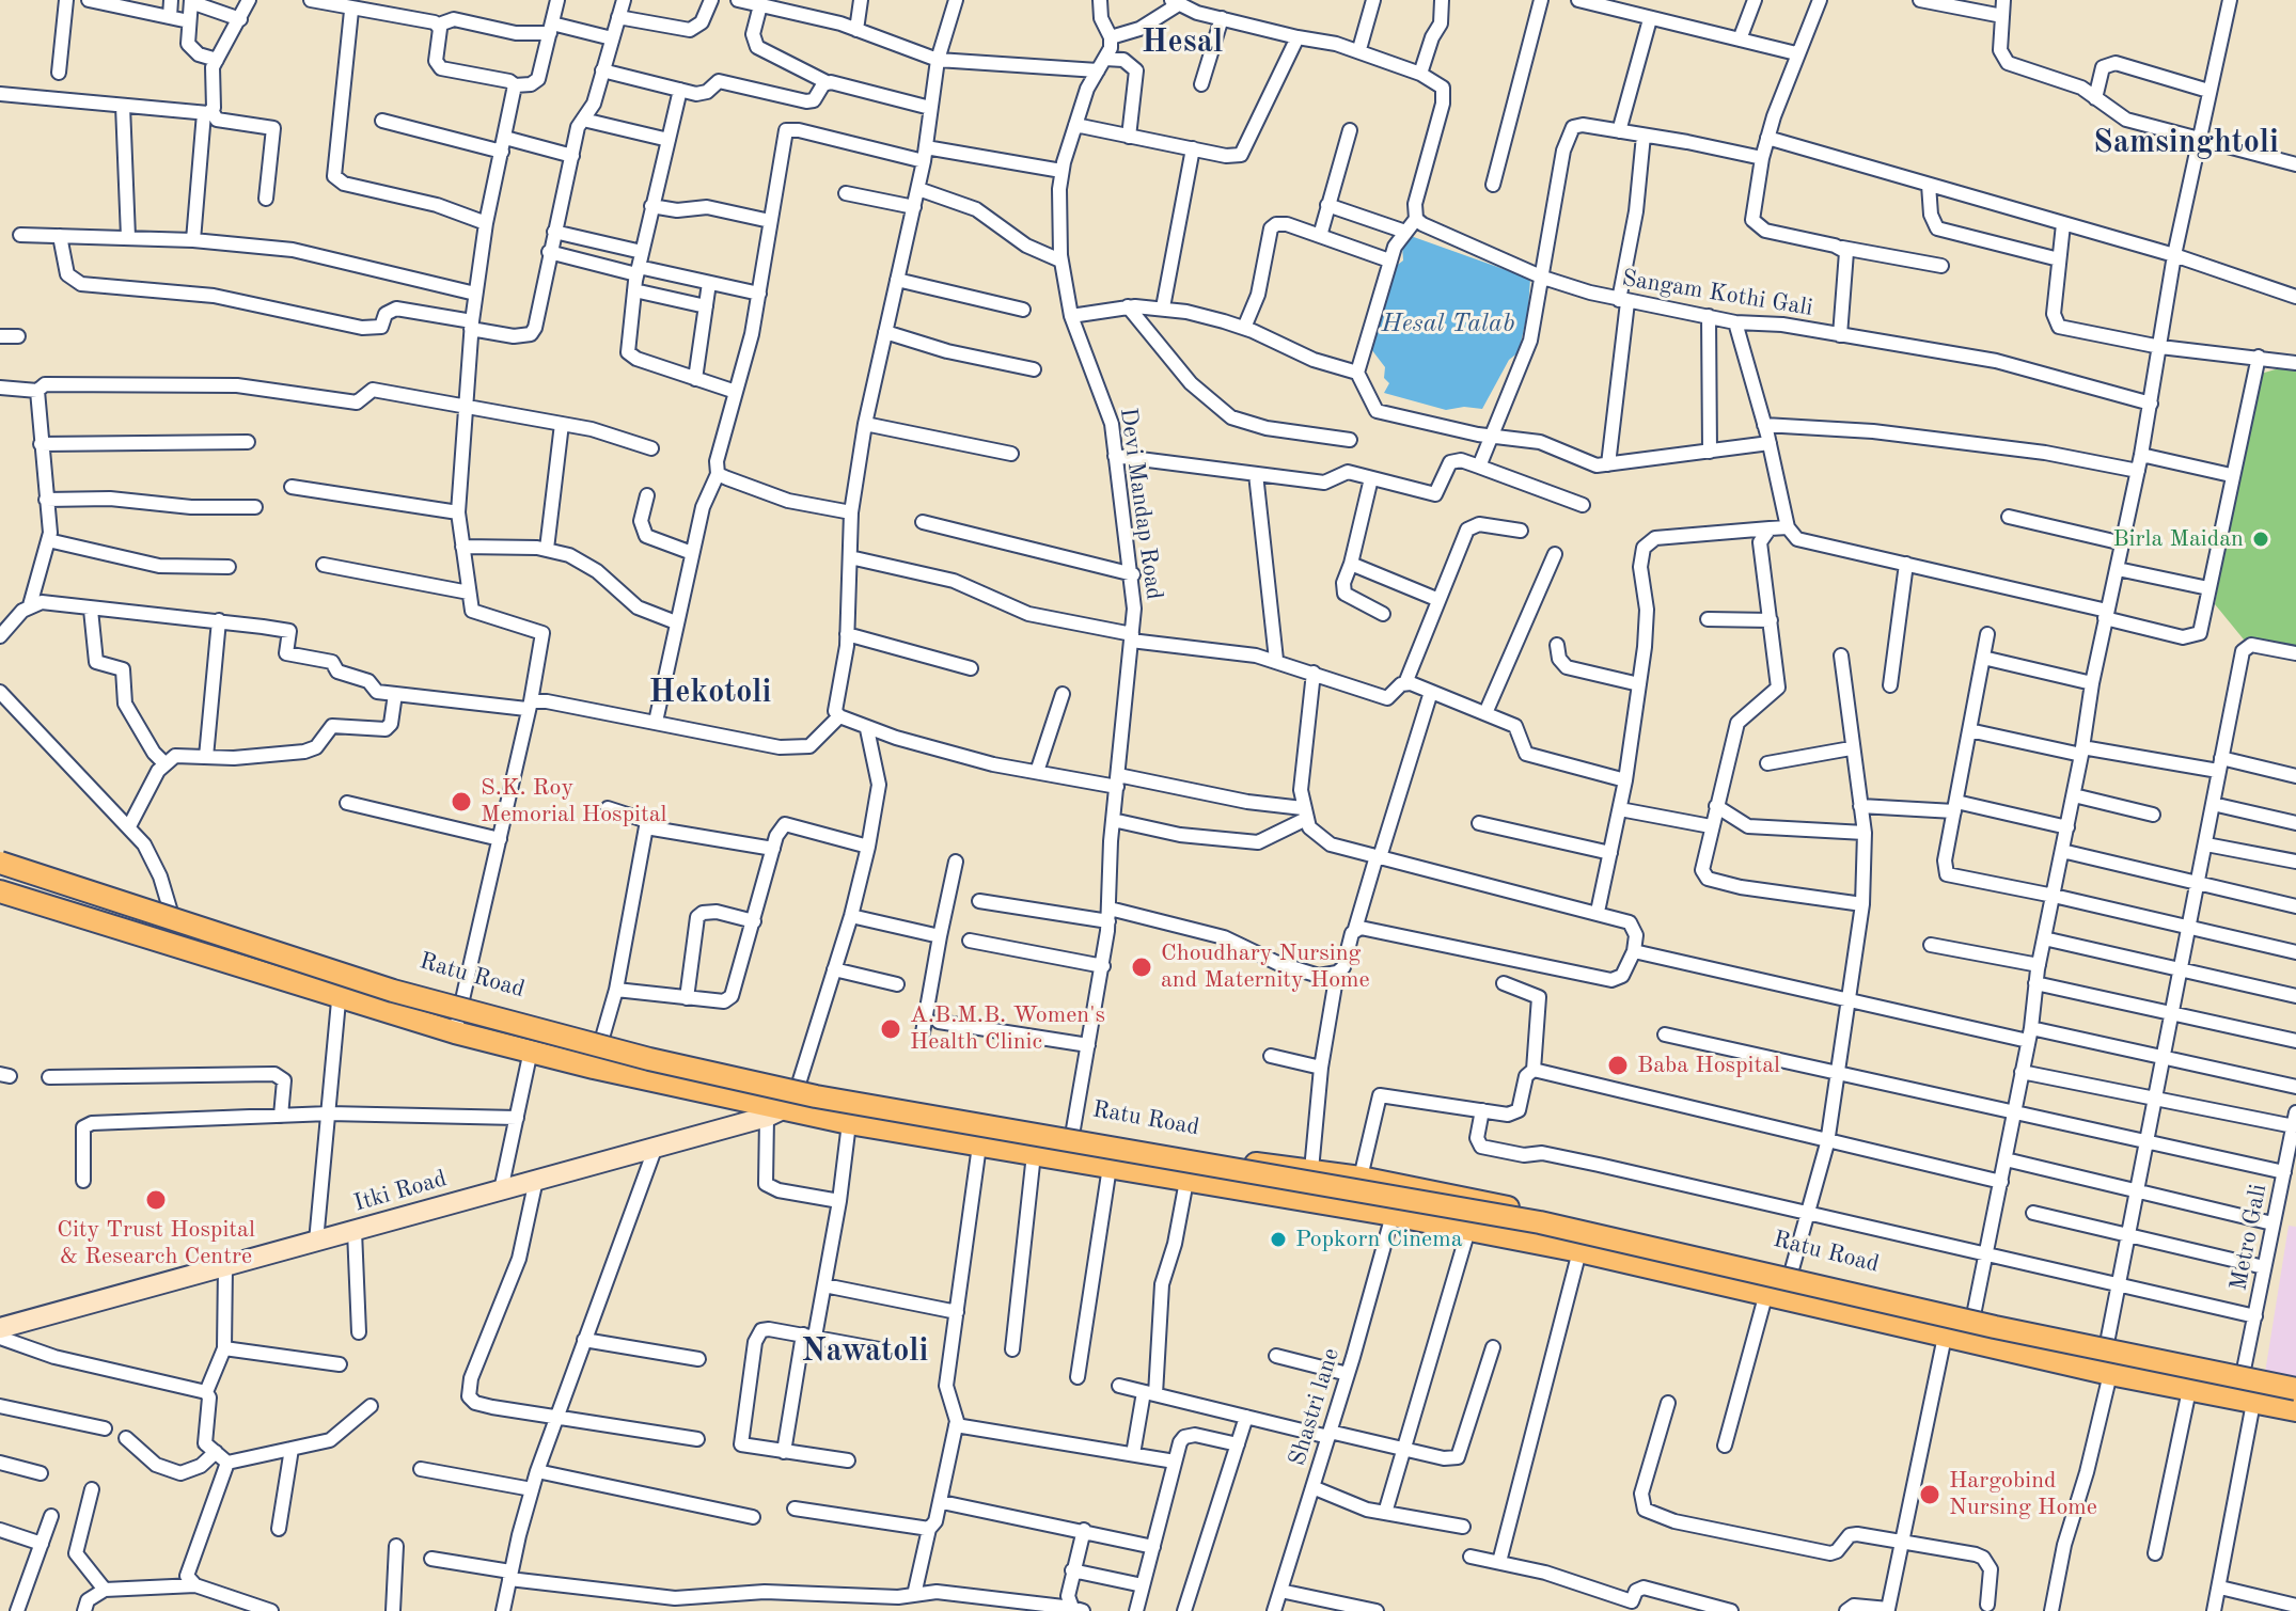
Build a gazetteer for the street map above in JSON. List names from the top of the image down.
{
  "streets": {
    "main road": ["Ratu Road"],
    "street": [
      "Sangam Kothi Gali",
      "Devi Mandap Road",
      "Itki Road",
      "Metro Gali",
      "Shastri lane"
    ]
  },
  "crossings": [
    ["Devi Mandap Road", "Ratu Road"],
    ["Ratu Road", "Metro Gali"]
  ],
  "districts": [
    "Hesal",
    "Samsinghtoli",
    "Hekotoli",
    "Nawatoli"
  ],
  "water": ["Hesal Talab"],
  "places": [
    "Birla Maidan",
    "S.K. Roy Memorial Hospital",
    "Choudhary Nursing and Maternity Home",
    "A.B.M.B. Women's Health Clinic",
    "Baba Hospital",
    "City Trust Hospital & Research Centre",
    "Popkorn Cinema",
    "Hargobind Nursing Home"
  ]
}
